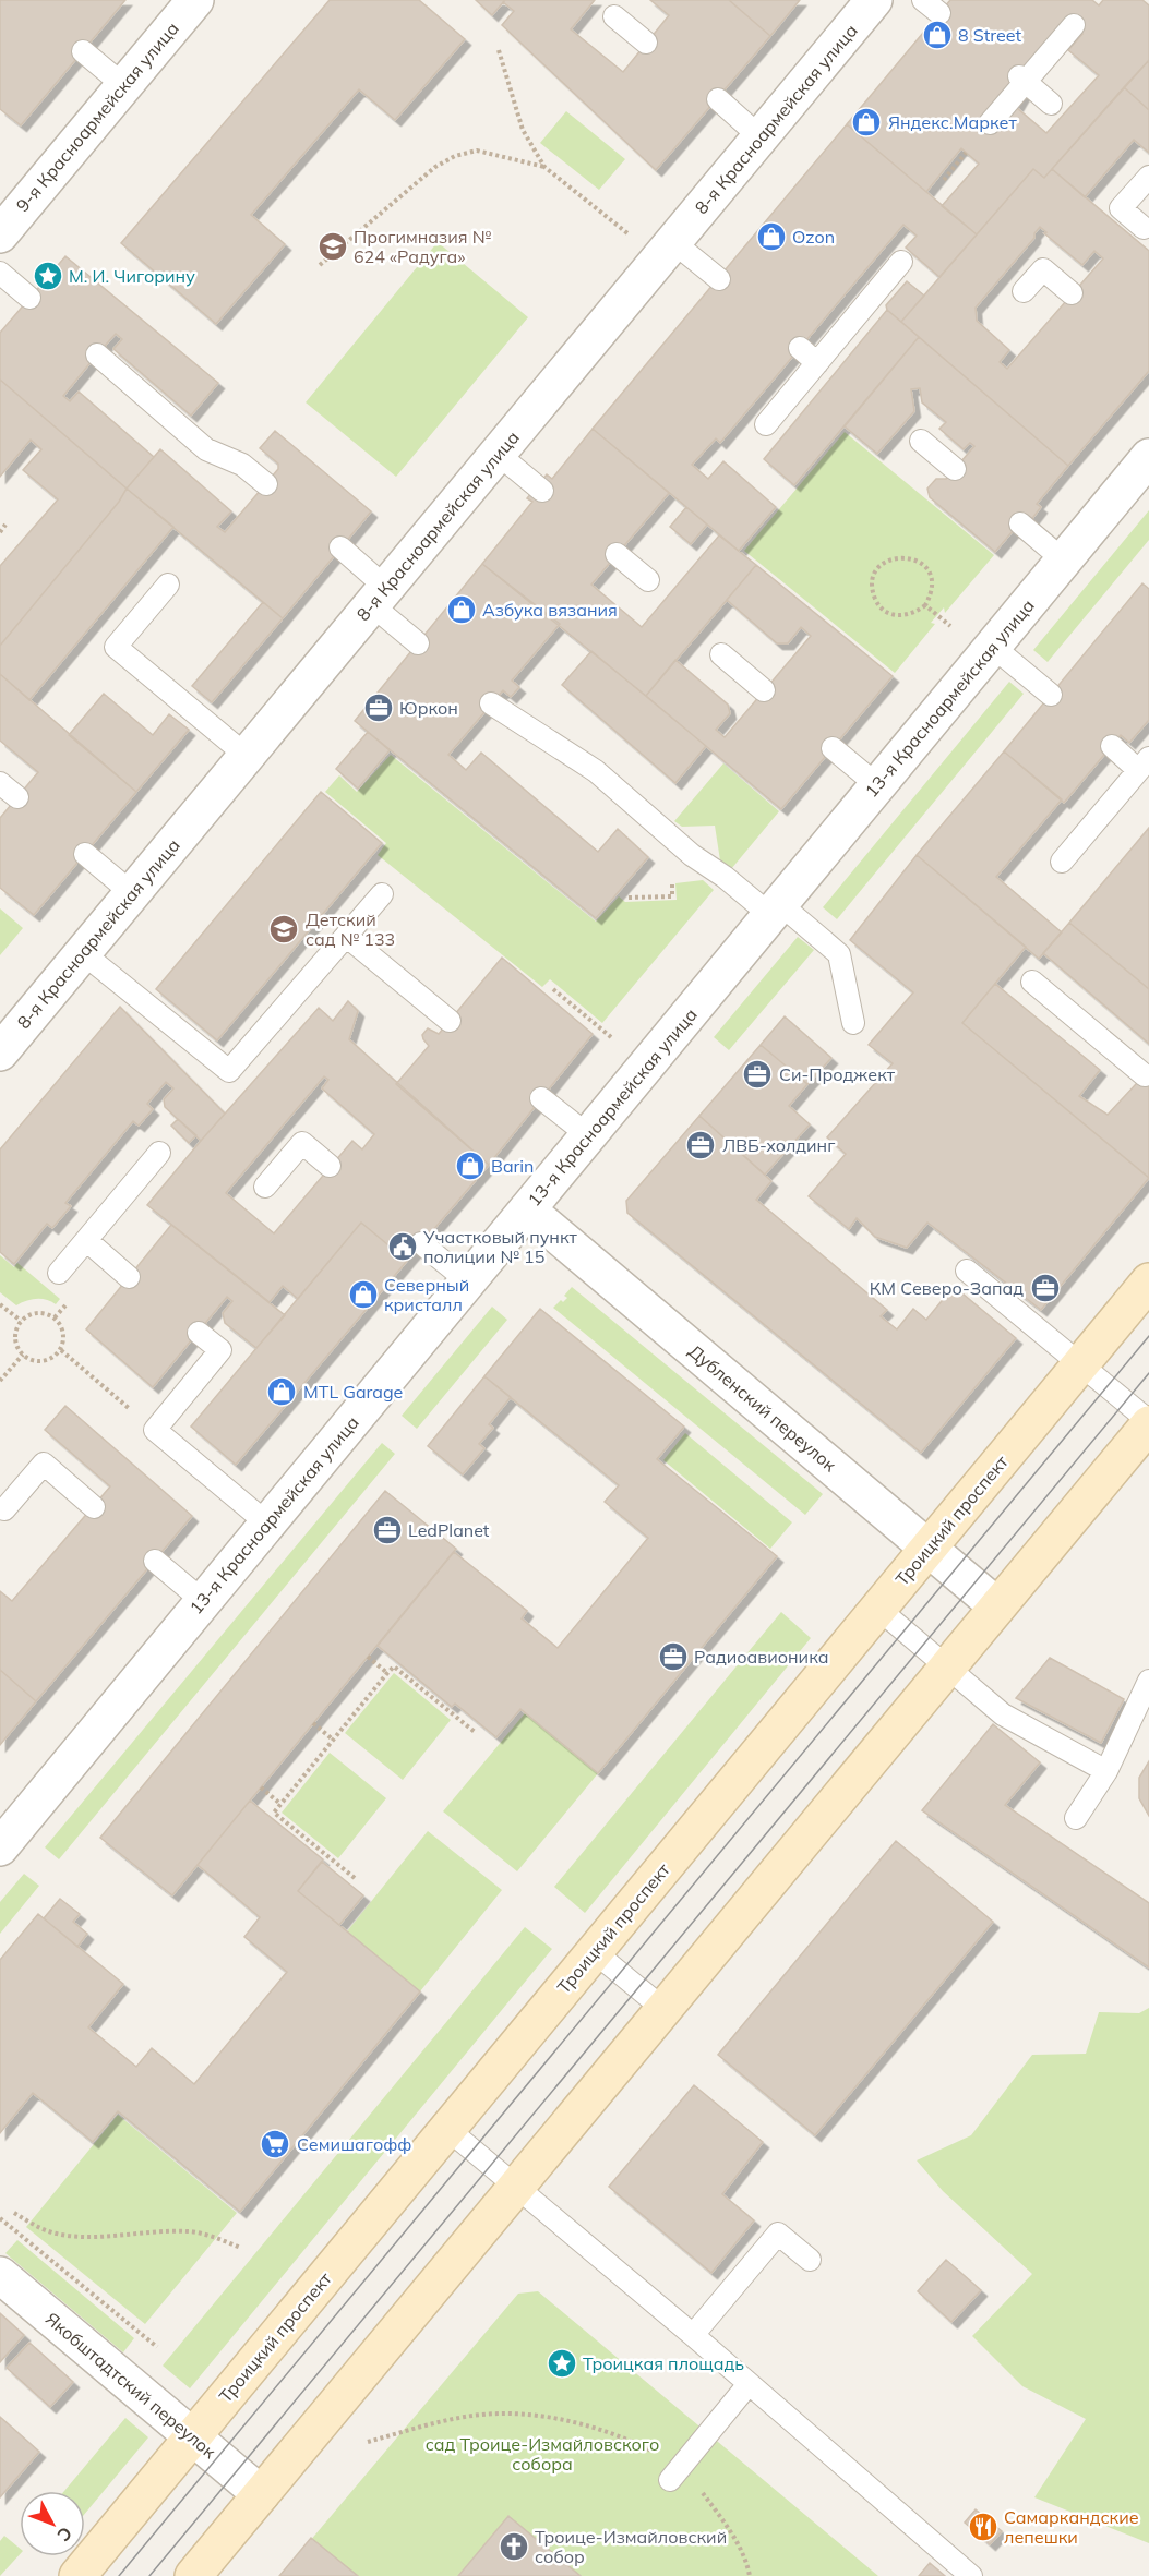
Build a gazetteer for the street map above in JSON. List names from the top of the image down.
{
  "streets": {
    "main road": ["Троицкий проспект"],
    "street": [
      "9-я Красноармейская улица",
      "8-я Красноармейская улица",
      "13-я Красноармейская улица",
      "Дубленский переулок",
      "Якобштадтский переулок"
    ]
  },
  "crossings": [
    ["13-я Красноармейская улица", "Дубленский переулок"],
    ["Дубленский переулок", "Троицкий проспект"],
    ["Троицкий проспект", "Якобштадтский переулок"]
  ],
  "parks": ["сад Троице-Измайловского собора"],
  "places": {
    "shop": [
      "8 Street",
      "Яндекс.Маркет",
      "Ozon",
      "Азбука вязания",
      "Barin",
      "Северный кристалл",
      "MTL Garage"
    ],
    "school or university": ["Прогимназия № 624 «Радуга»", "Детский сад № 133"],
    "place": ["М. И. Чигорину", "Троицкая площадь"],
    "office": [
      "Юркон",
      "Си-Проджект",
      "ЛВБ-холдинг",
      "КМ Северо-Запад",
      "LedPlanet",
      "Радиоавионика"
    ],
    "public building": ["Участковый пункт полиции № 15"],
    "supermarket": ["Семишагофф"],
    "restaurant": ["Самаркандские лепешки"],
    "church": ["Троице-Измайловский собор"]
  },
  "north": "bottom right"
}
